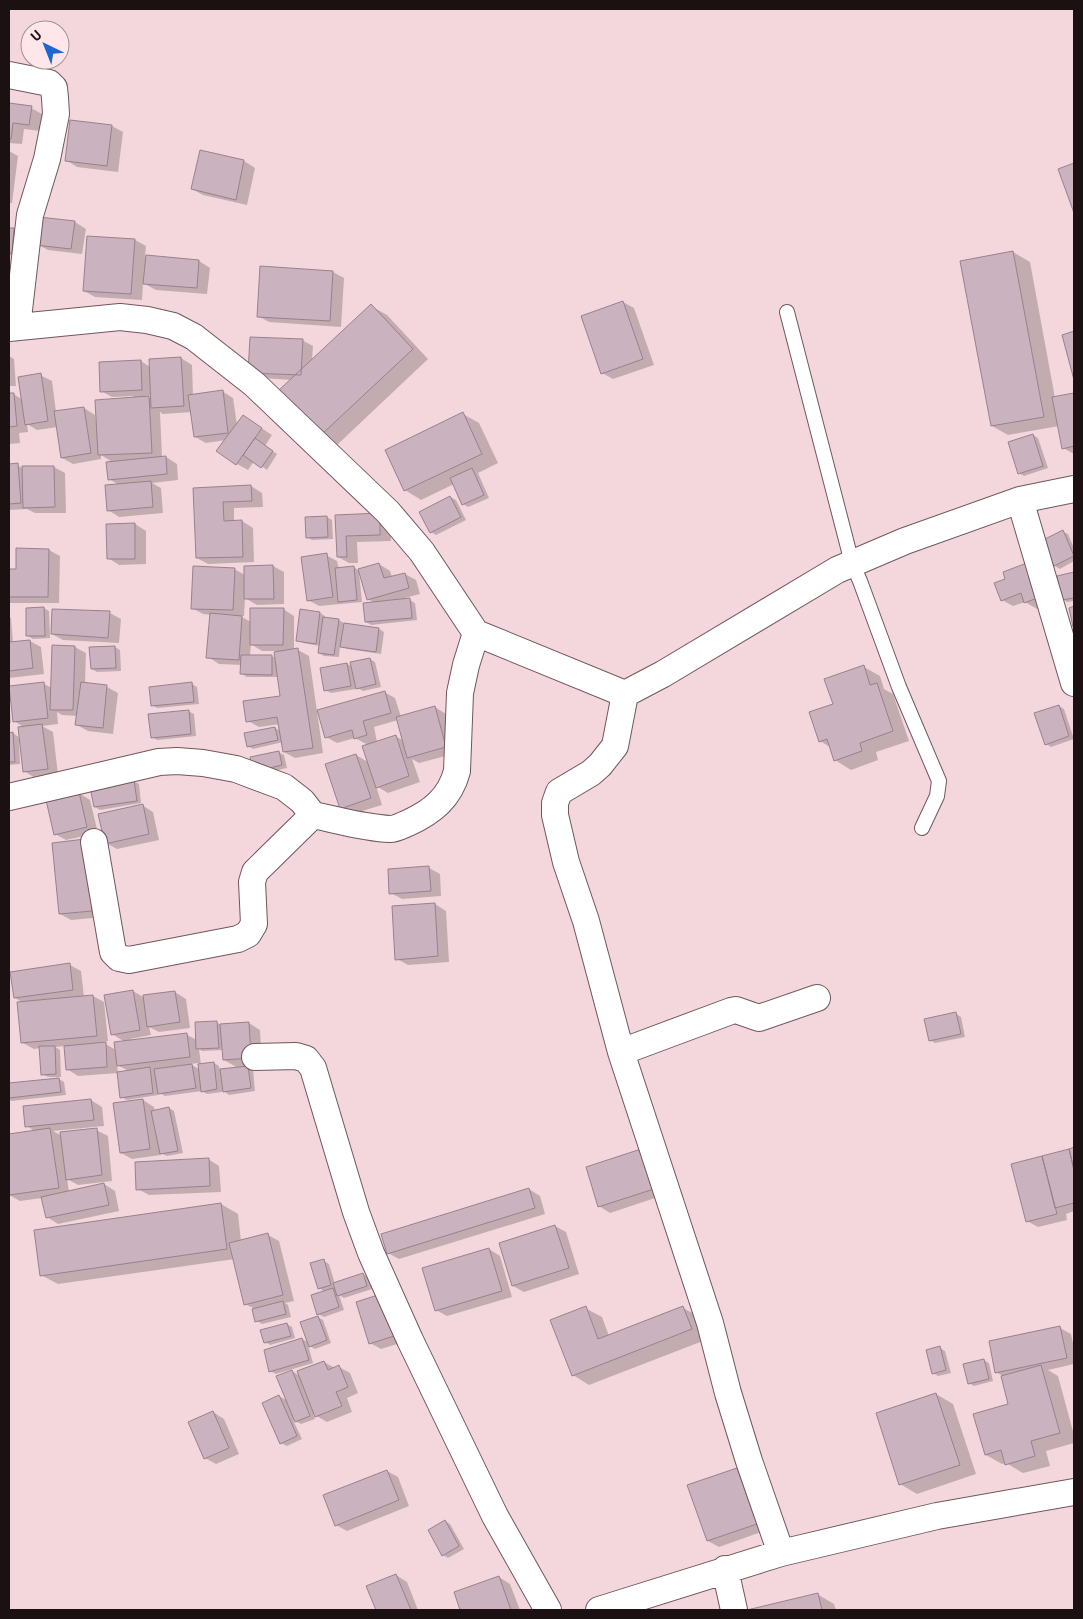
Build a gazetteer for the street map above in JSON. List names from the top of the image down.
{
  "north": "top left"
}
